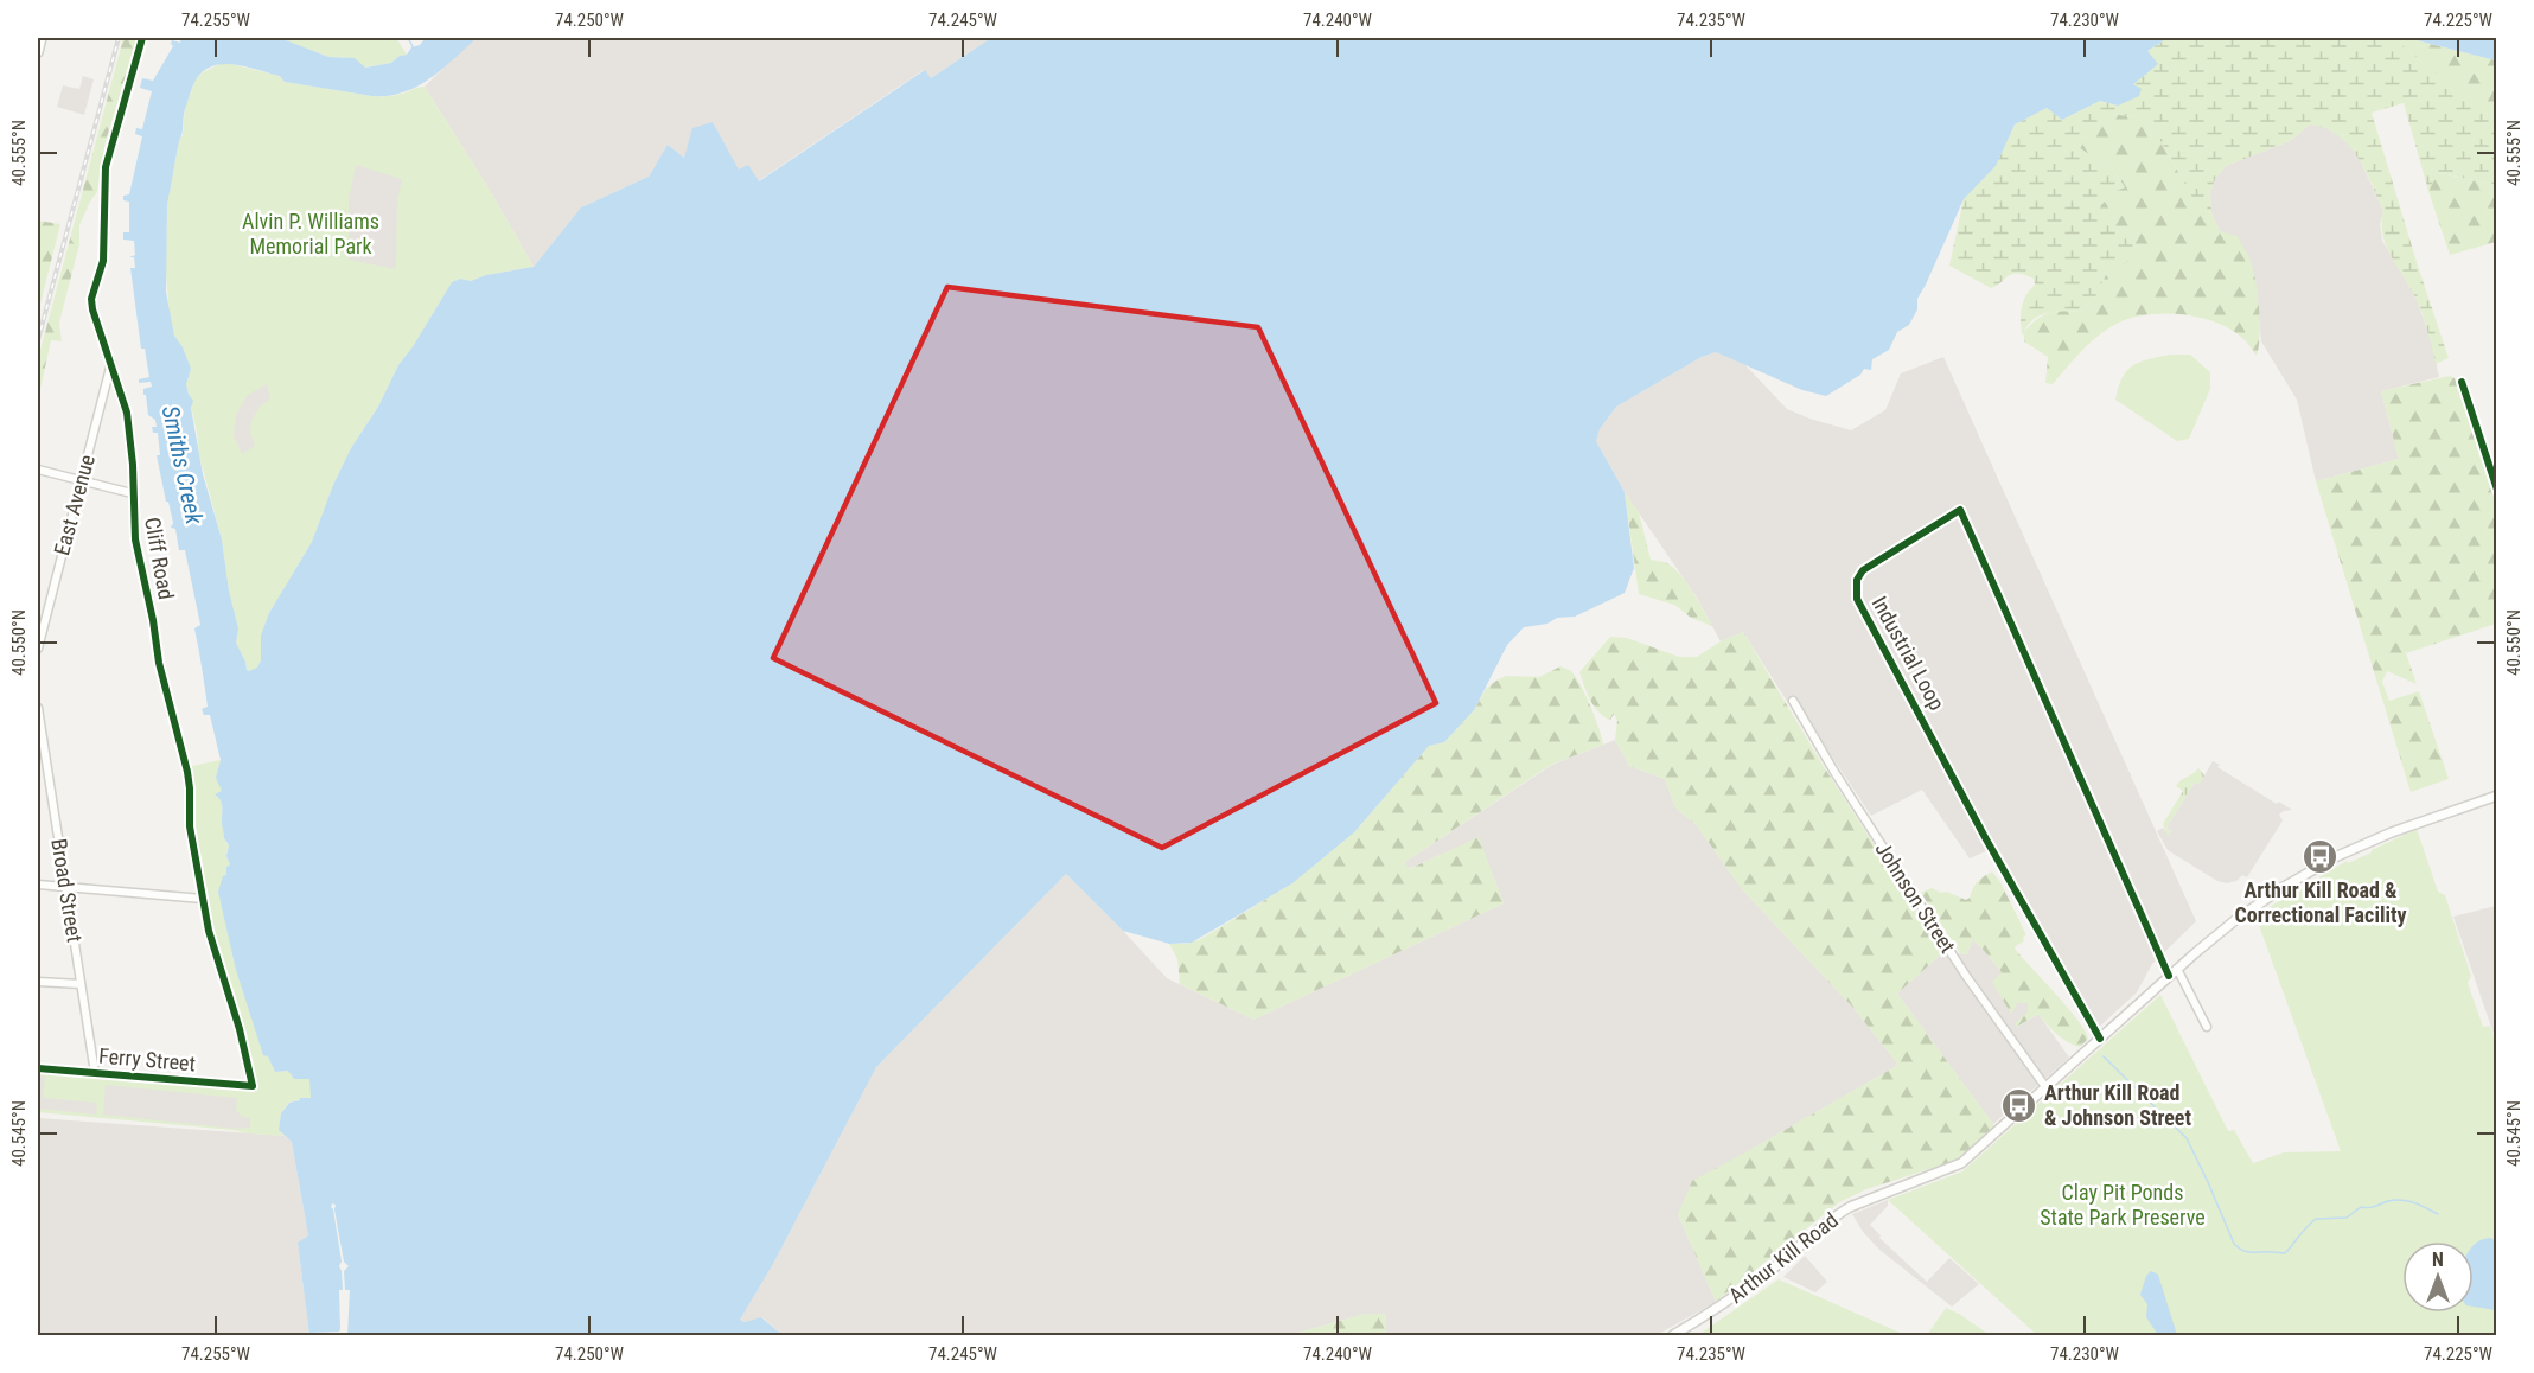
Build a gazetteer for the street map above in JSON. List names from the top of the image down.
{
  "streets": {
    "street": [
      "East Avenue",
      "Cliff Road",
      "Industrial Loop",
      "Broad Street",
      "Johnson Street",
      "Ferry Street",
      "Arthur Kill Road"
    ]
  },
  "crossings": [
    ["East Avenue", "Cliff Road"],
    ["Cliff Road", "Ferry Street"],
    ["Industrial Loop", "Arthur Kill Road"],
    ["Broad Street", "Ferry Street"],
    ["Johnson Street", "Arthur Kill Road"]
  ],
  "water": ["Smiths Creek"],
  "parks": ["Alvin P. Williams Memorial Park", "Clay Pit Ponds State Park Preserve"],
  "places": {
    "bus stop": ["Arthur Kill Road & Correctional Facility", "Arthur Kill Road & Johnson Street"]
  },
  "north": "top",
  "coordinates": [
    "74.255°W",
    "74.250°W",
    "74.245°W",
    "74.240°W",
    "74.235°W",
    "74.230°W",
    "74.225°W",
    "40.555°N",
    "40.550°N",
    "40.545°N"
  ]
}
